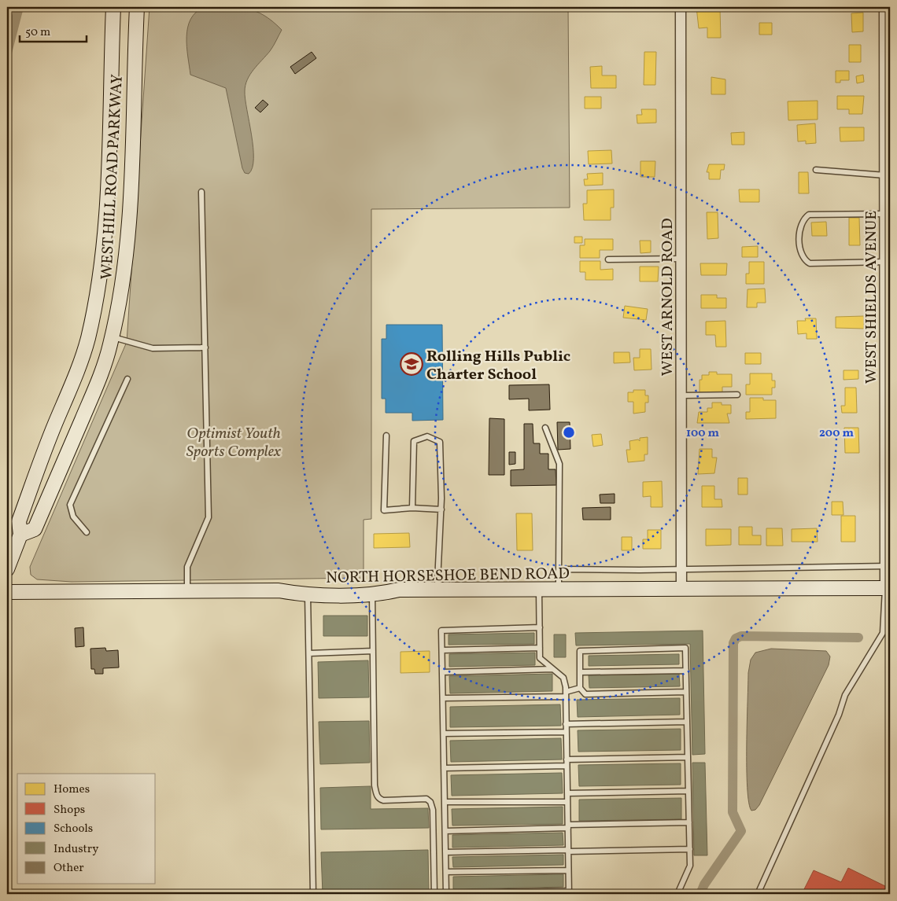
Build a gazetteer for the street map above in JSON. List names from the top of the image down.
{
  "streets": {
    "street": [
      "WEST HILL ROAD PARKWAY",
      "WEST ARNOLD ROAD",
      "WEST SHIELDS AVENUE",
      "NORTH HORSESHOE BEND ROAD"
    ]
  },
  "crossings": [
    ["WEST ARNOLD ROAD", "NORTH HORSESHOE BEND ROAD"],
    ["WEST SHIELDS AVENUE", "NORTH HORSESHOE BEND ROAD"]
  ],
  "parks": ["Optimist Youth Sports Complex"],
  "places": {
    "school or university": ["Rolling Hills Public Charter School"]
  },
  "legend": [
    "Homes",
    "Shops",
    "Schools",
    "Industry",
    "Other"
  ],
  "scale_bar": "50 m",
  "rings": ["100 m", "200 m"]
}
